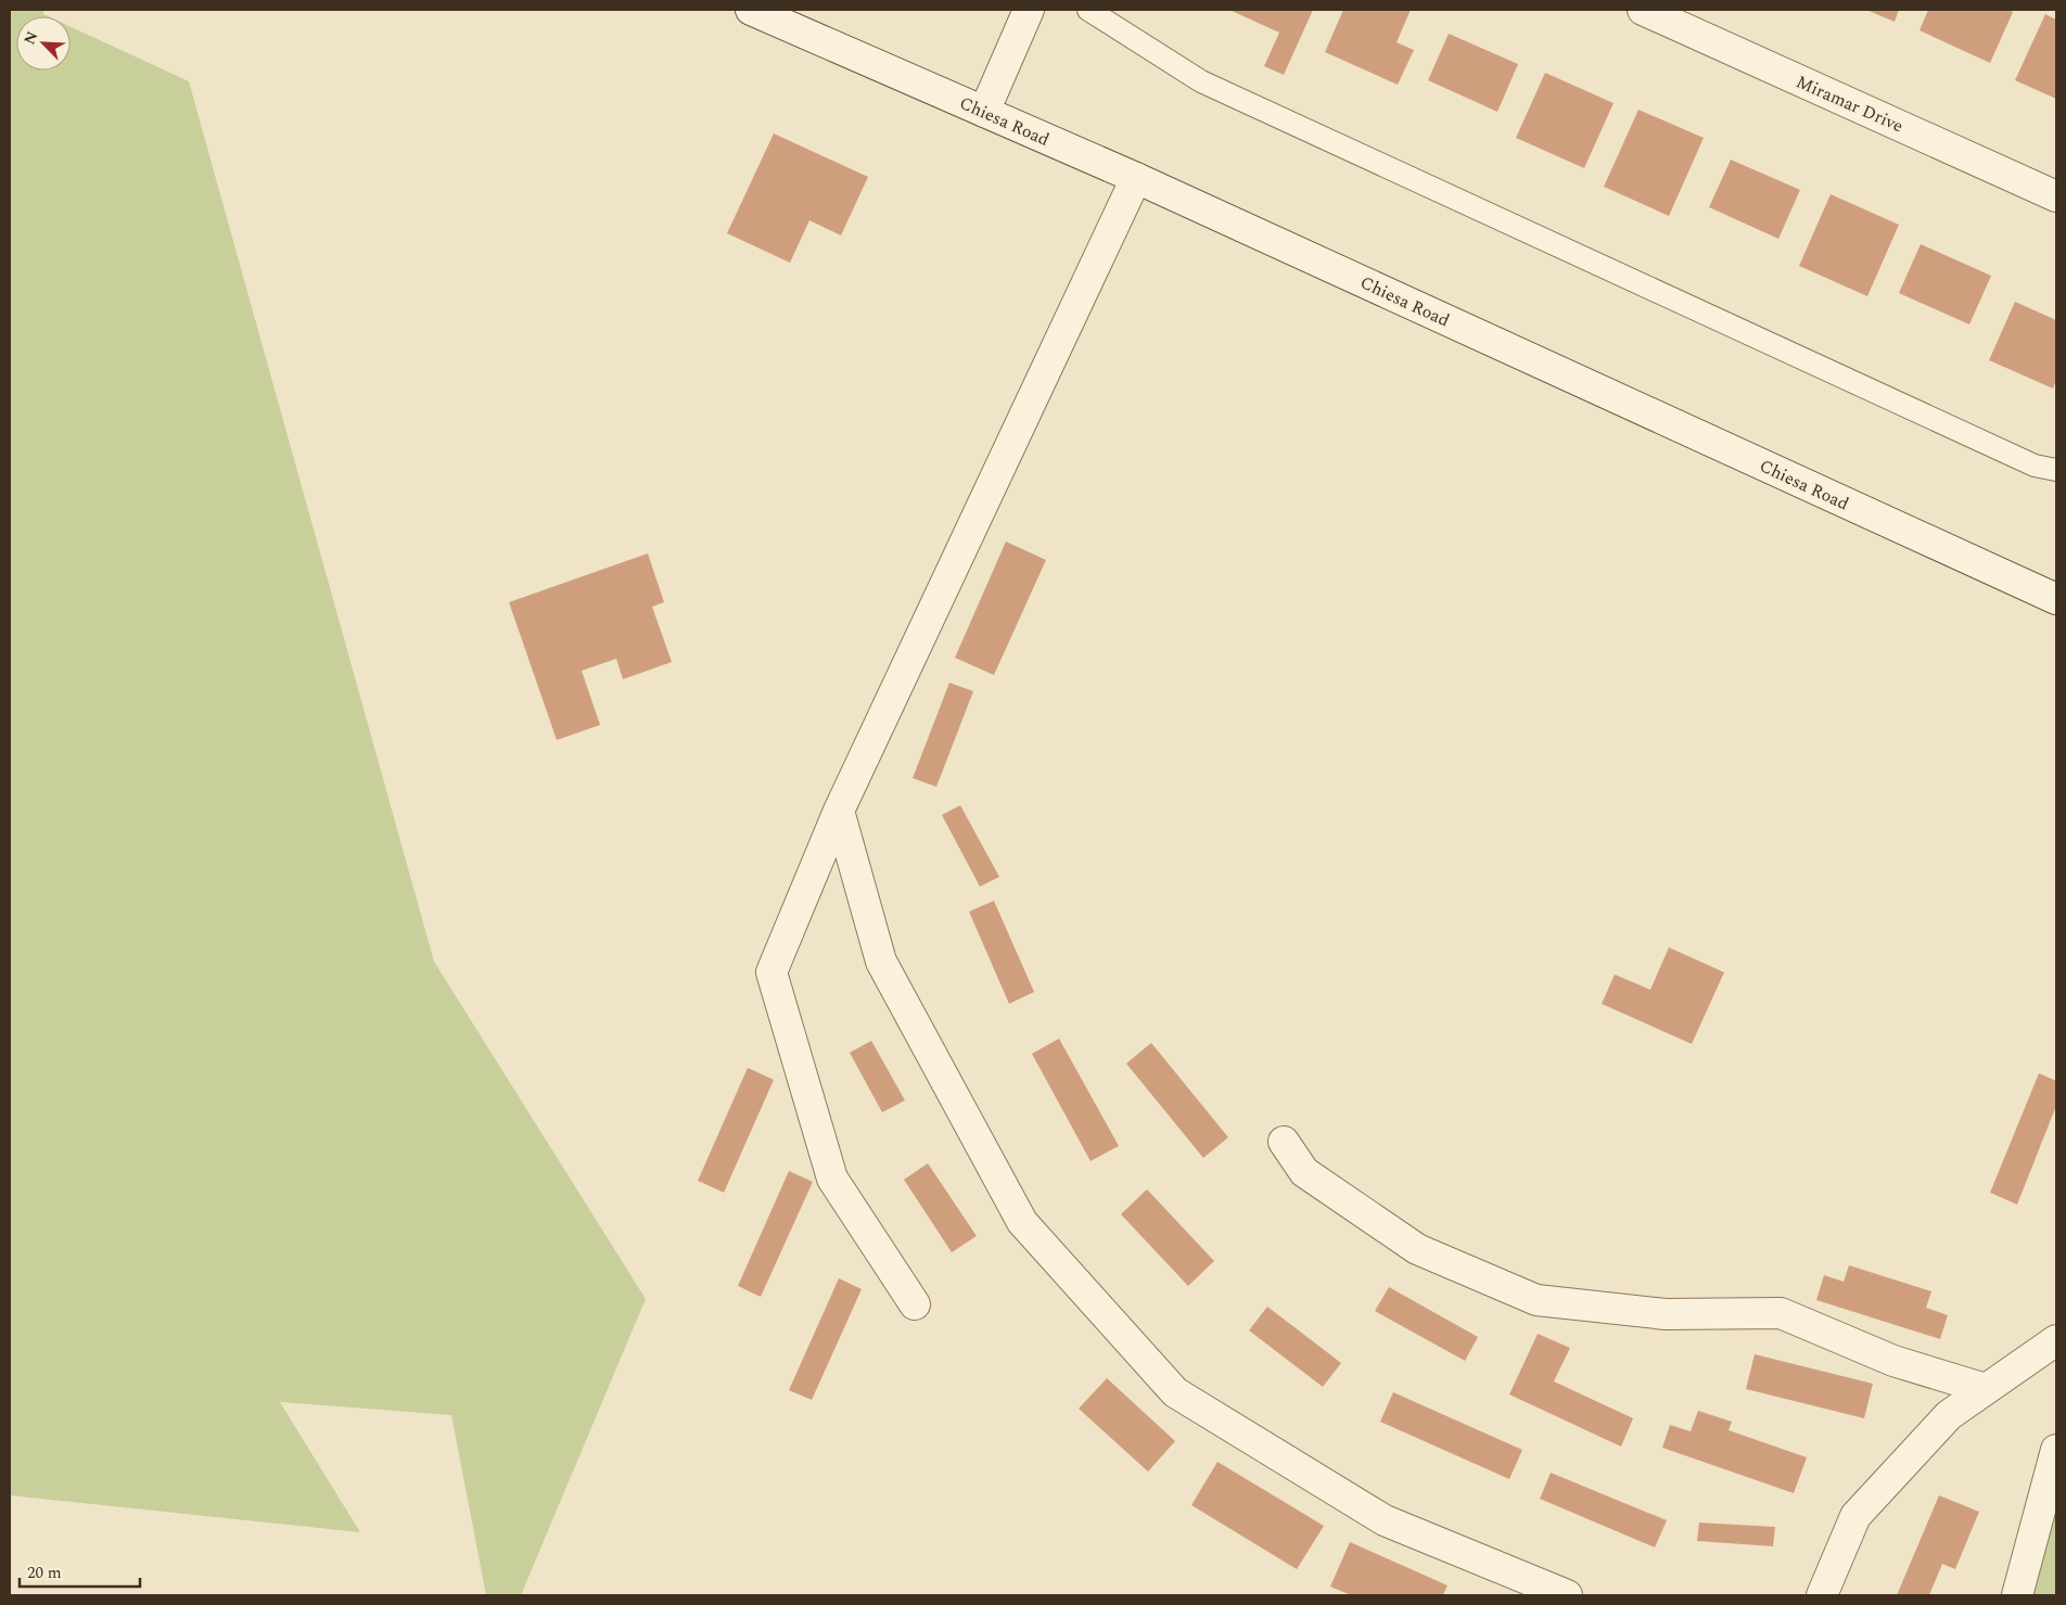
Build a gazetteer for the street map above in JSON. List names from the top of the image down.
{
  "streets": {
    "street": ["Miramar Drive", "Chiesa Road"]
  },
  "scale_bar": "20 m",
  "north": "top left"
}
